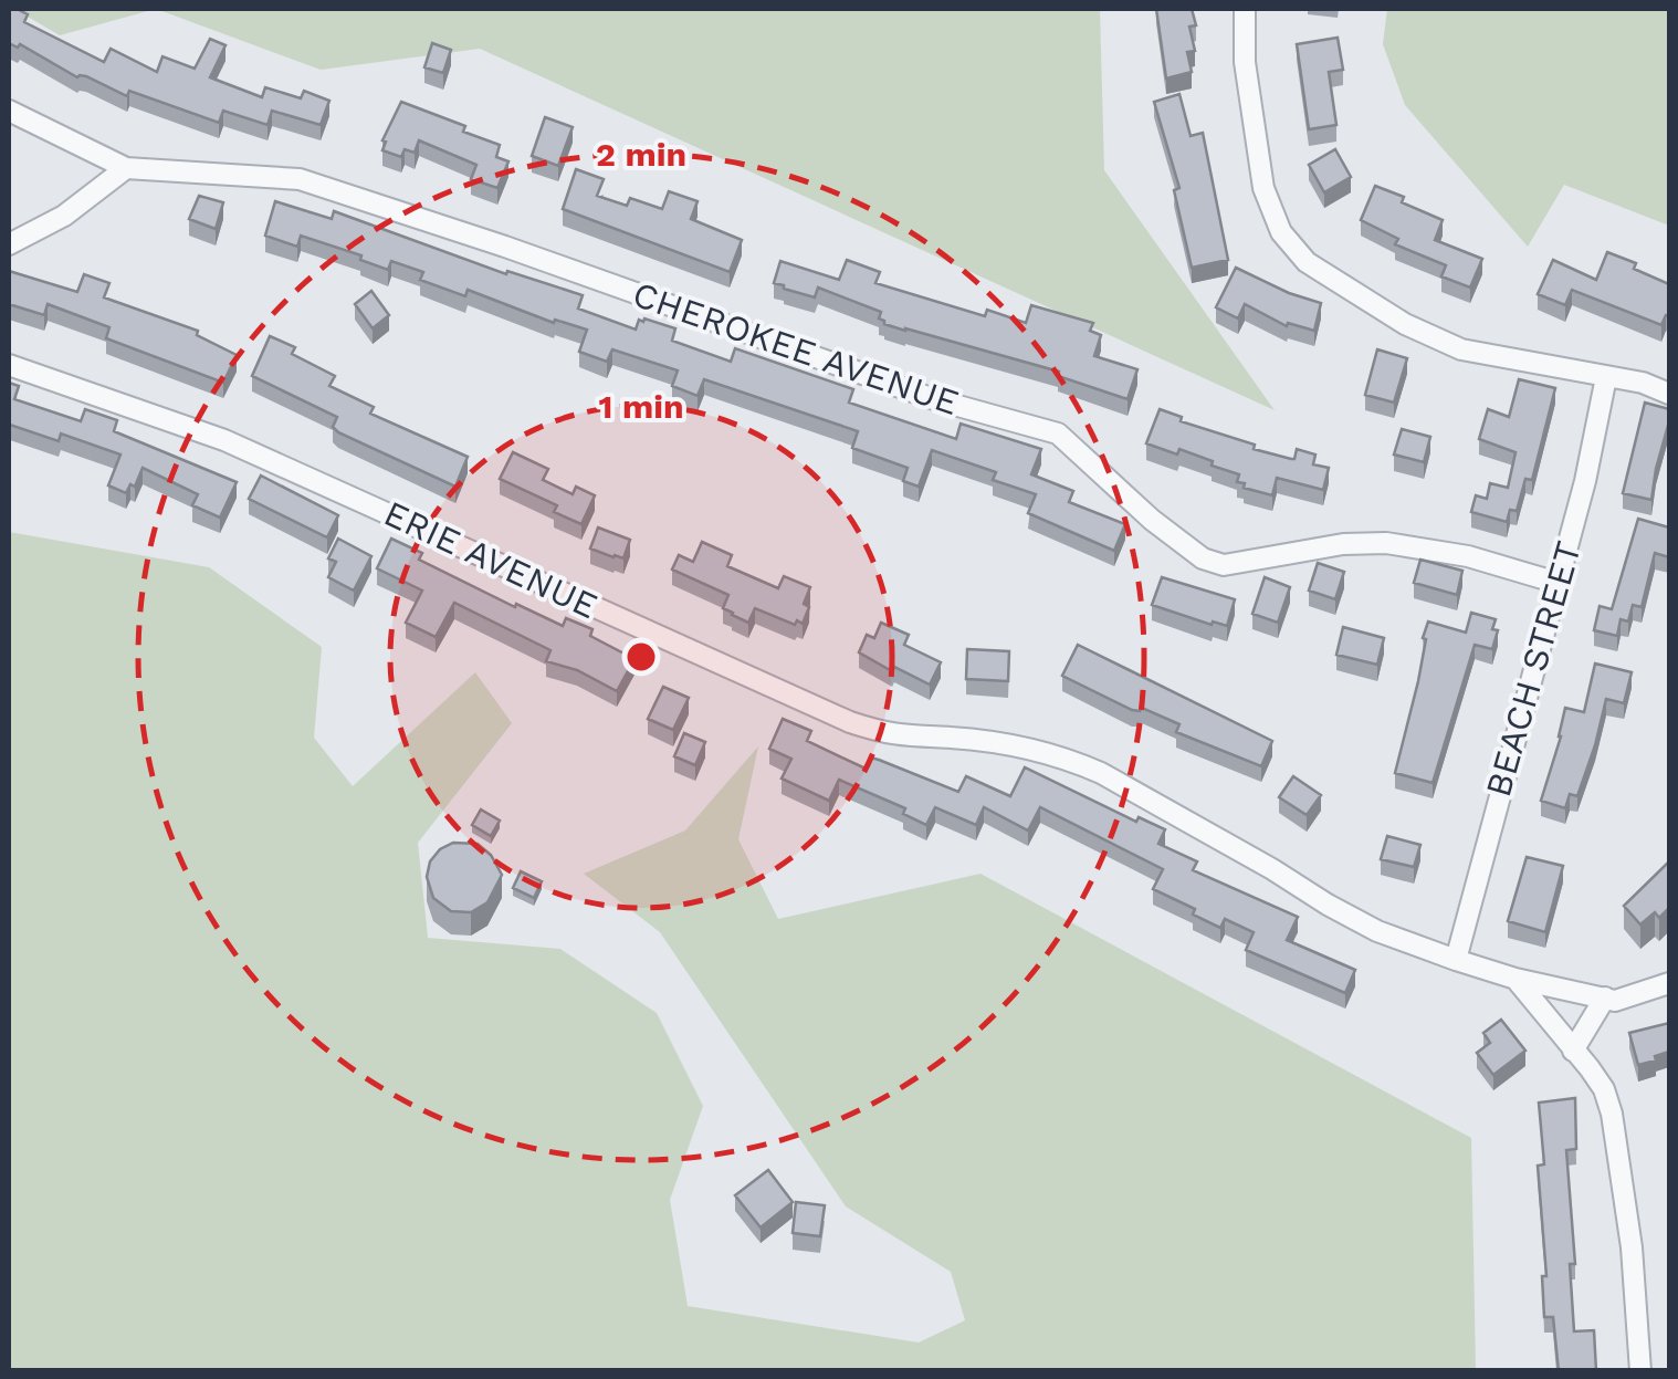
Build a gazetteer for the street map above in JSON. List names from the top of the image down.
{
  "streets": {
    "street": ["CHEROKEE AVENUE", "ERIE AVENUE", "BEACH STREET"]
  },
  "crossings": [
    ["CHEROKEE AVENUE", "BEACH STREET"],
    ["ERIE AVENUE", "BEACH STREET"]
  ],
  "rings": ["2 min", "1 min"]
}
